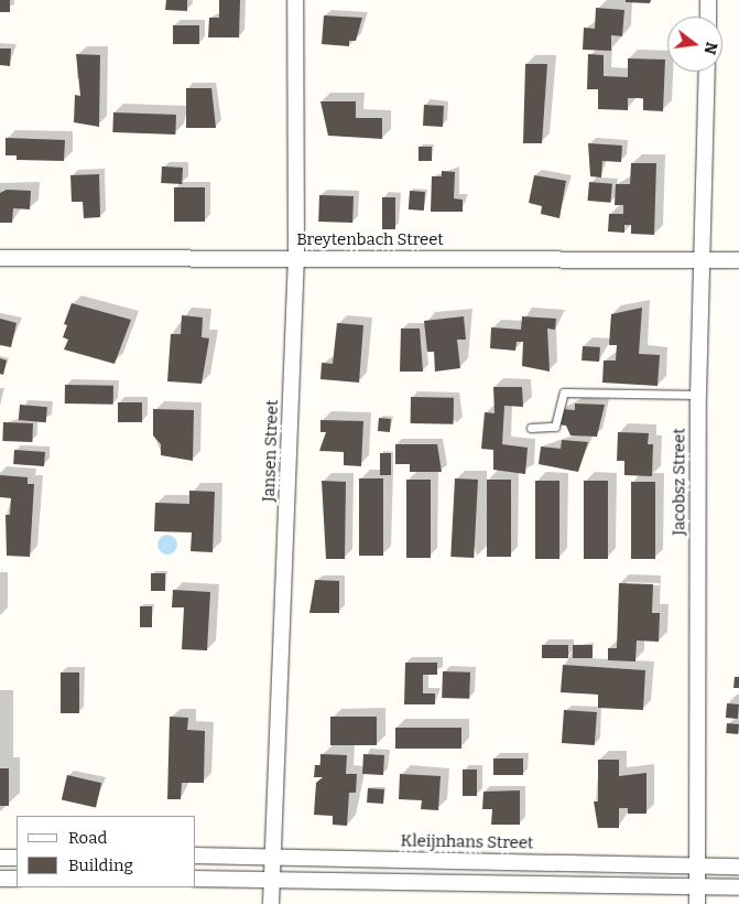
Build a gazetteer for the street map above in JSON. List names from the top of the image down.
{
  "streets": {
    "street": [
      "Breytenbach Street",
      "Jansen Street",
      "Jacobsz Street",
      "Kleijnhans Street"
    ]
  },
  "crossings": [
    ["Breytenbach Street", "Jansen Street"],
    ["Breytenbach Street", "Jacobsz Street"],
    ["Jansen Street", "Kleijnhans Street"],
    ["Jacobsz Street", "Kleijnhans Street"]
  ],
  "legend": ["Road", "Building"],
  "north": "right"
}
